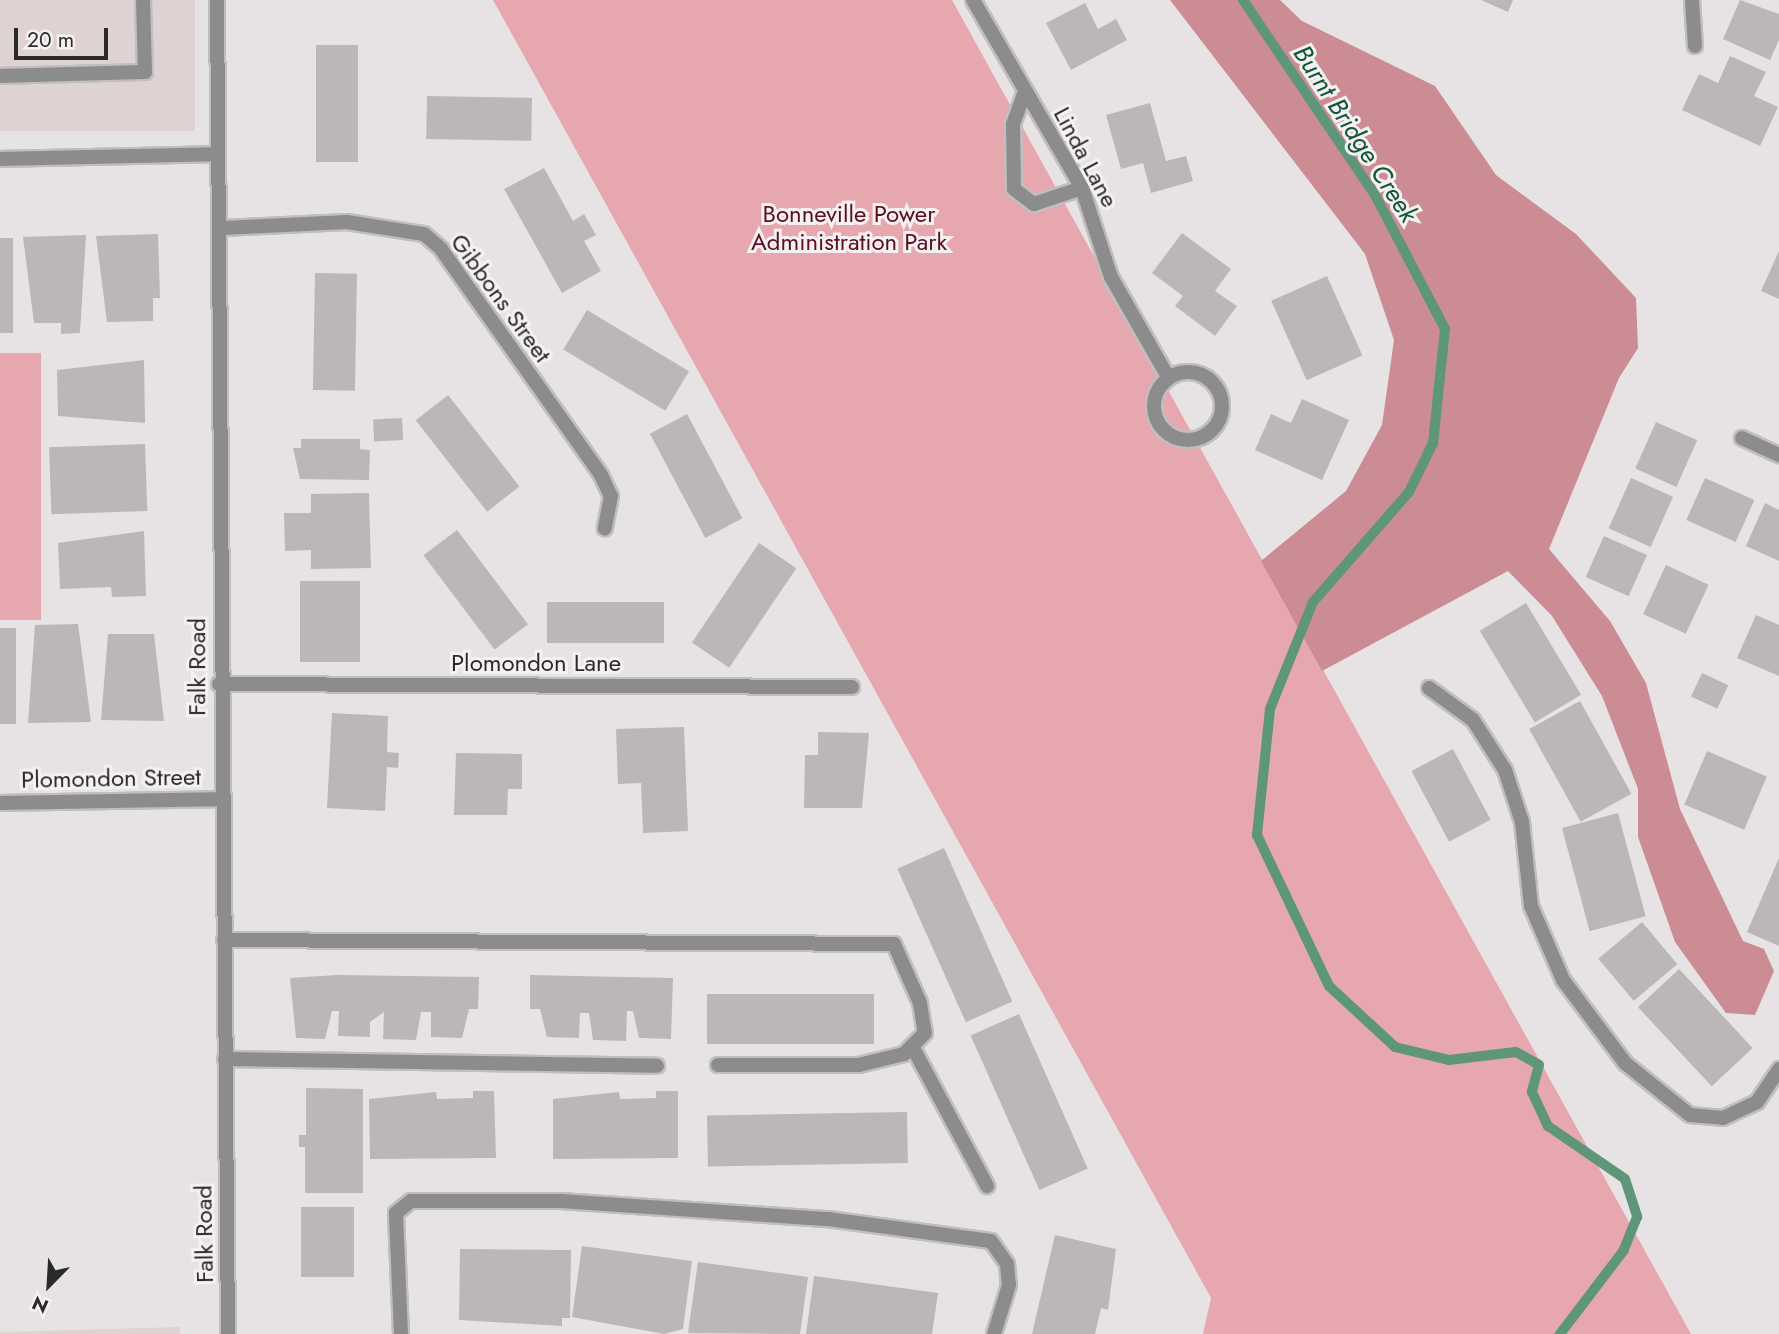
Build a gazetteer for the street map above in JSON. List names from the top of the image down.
{
  "streets": {
    "street": [
      "Linda Lane",
      "Gibbons Street",
      "Plomondon Lane",
      "Falk Road",
      "Plomondon Street"
    ]
  },
  "crossings": [
    ["Gibbons Street", "Falk Road"],
    ["Plomondon Lane", "Falk Road"],
    ["Falk Road", "Plomondon Street"]
  ],
  "water": ["Burnt Bridge Creek"],
  "parks": ["Bonneville Power Administration Park"],
  "scale_bar": "20 m",
  "north": "bottom left"
}
